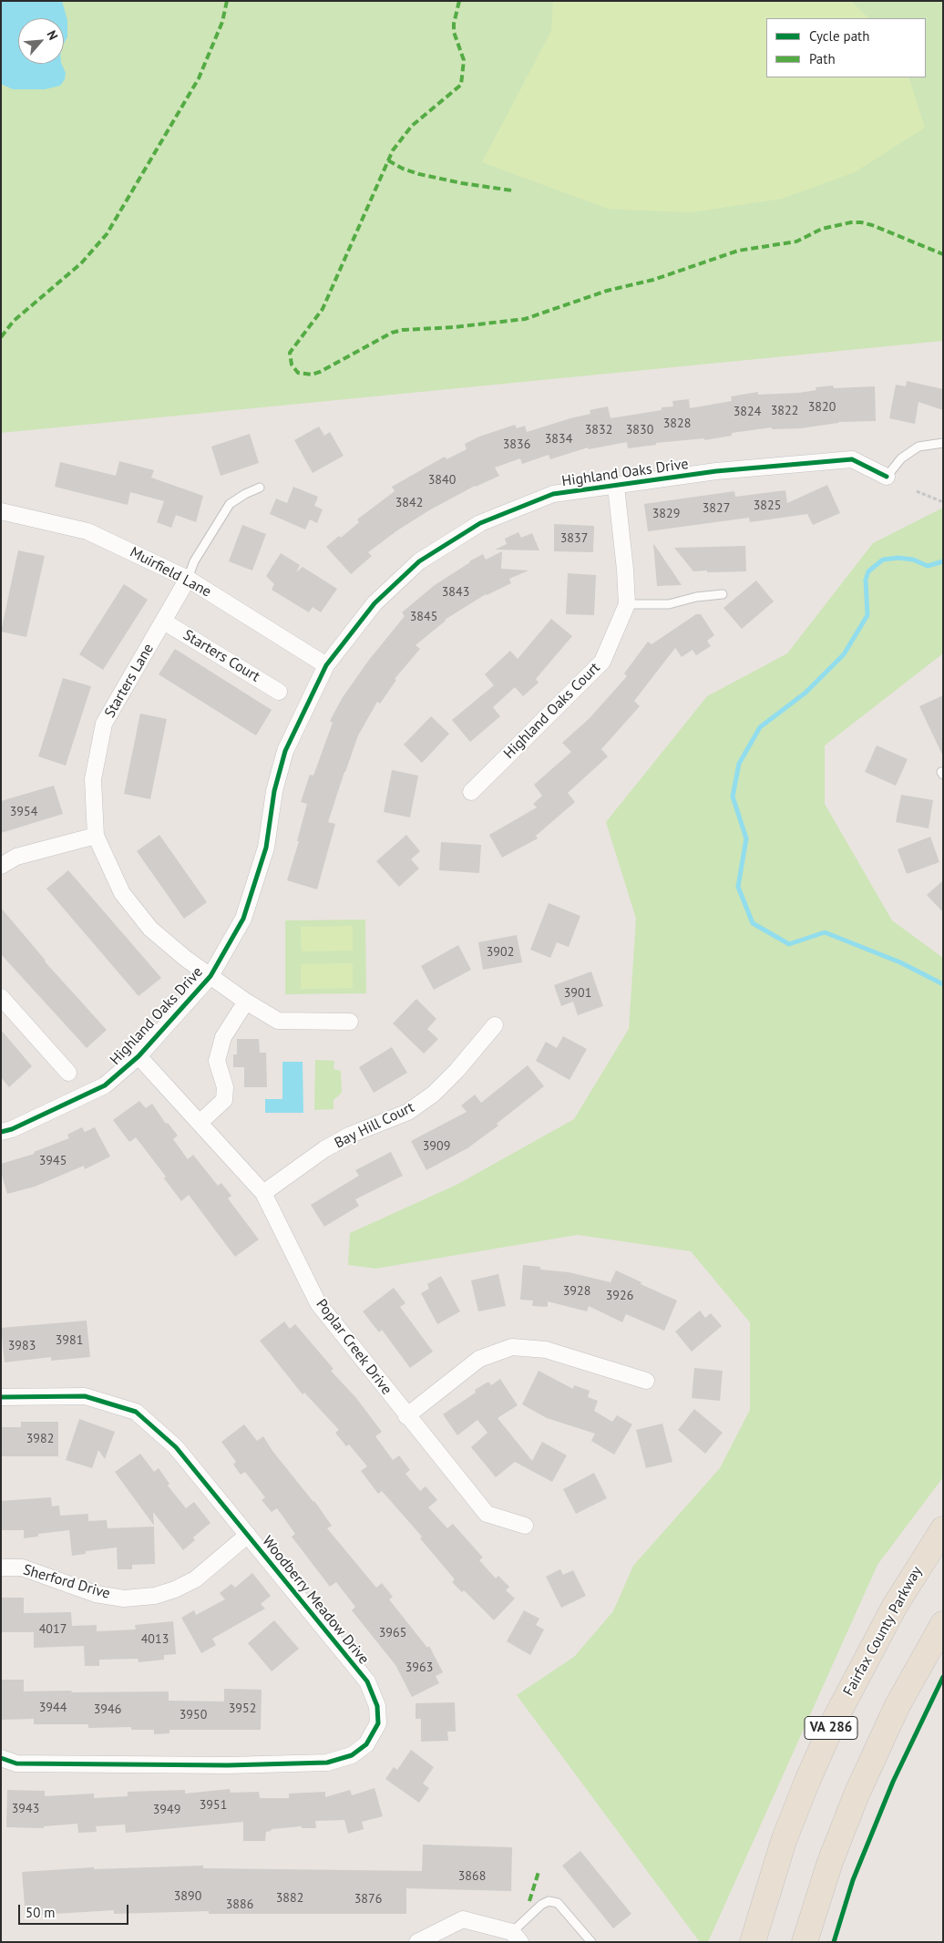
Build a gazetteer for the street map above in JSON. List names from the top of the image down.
{
  "streets": {
    "highway": ["Fairfax County Parkway", "VA 286"],
    "street": [
      "Highland Oaks Drive",
      "Muirfield Lane",
      "Starters Court",
      "Starters Lane",
      "Highland Oaks Court",
      "Bay Hill Court",
      "Poplar Creek Drive",
      "Sherford Drive",
      "Woodberry Meadow Drive"
    ]
  },
  "crossings": [
    ["Highland Oaks Drive", "Muirfield Lane"],
    ["Highland Oaks Drive", "Starters Lane"],
    ["Highland Oaks Drive", "Highland Oaks Court"],
    ["Highland Oaks Drive", "Poplar Creek Drive"],
    ["Muirfield Lane", "Starters Lane"],
    ["Starters Court", "Starters Lane"],
    ["Bay Hill Court", "Poplar Creek Drive"],
    ["Sherford Drive", "Woodberry Meadow Drive"]
  ],
  "house_numbers": [
    "3820",
    "3822",
    "3824",
    "3828",
    "3832",
    "3830",
    "3834",
    "3836",
    "3840",
    "3842",
    "3825",
    "3827",
    "3829",
    "3837",
    "3843",
    "3845",
    "3954",
    "3902",
    "3901",
    "3909",
    "3945",
    "3928",
    "3926",
    "3981",
    "3983",
    "3982",
    "4017",
    "3965",
    "4013",
    "3963",
    "3944",
    "3952",
    "3946",
    "3950",
    "3951",
    "3943",
    "3949",
    "3868",
    "3890",
    "3882",
    "3876",
    "3886"
  ],
  "legend": ["Cycle path", "Path"],
  "scale_bar": "50 m",
  "north": "top right"
}
